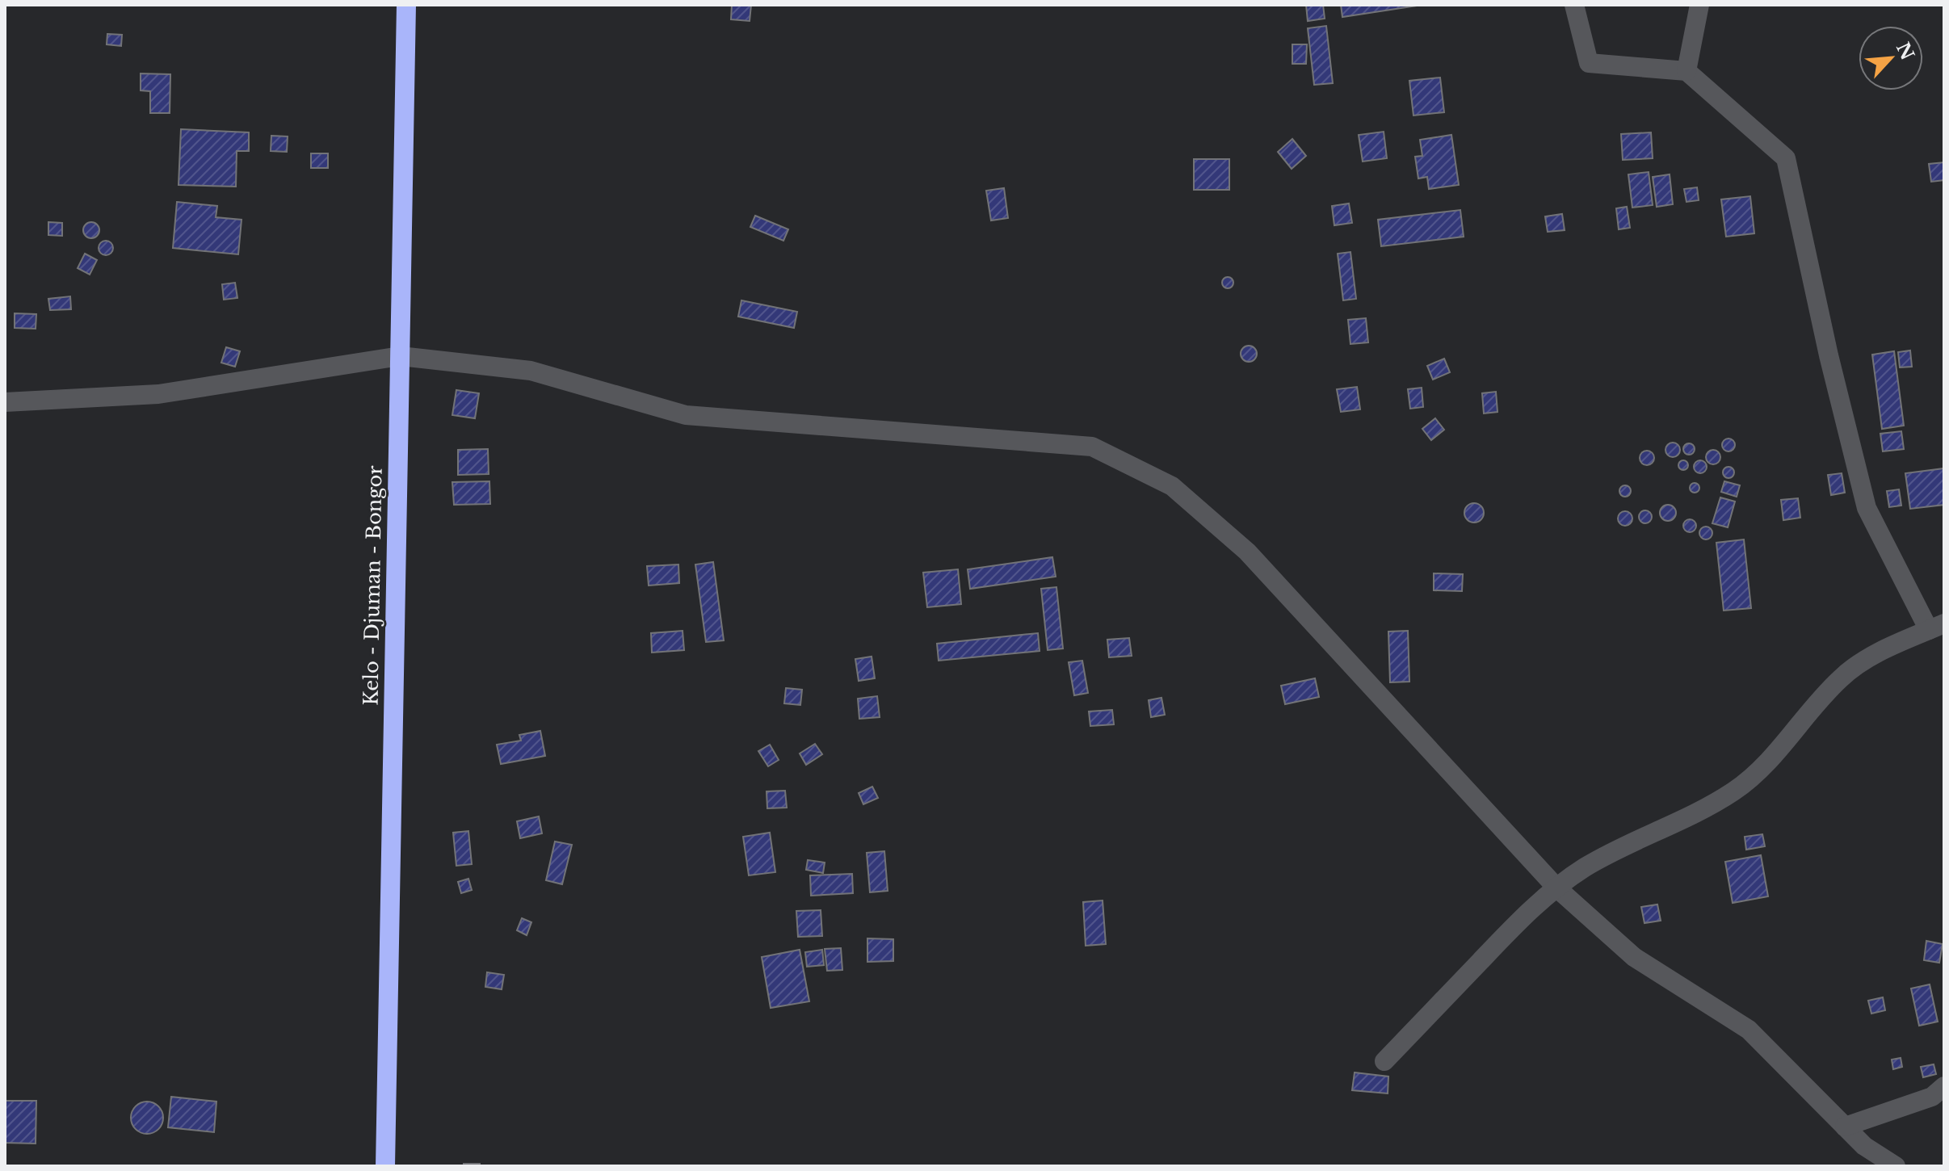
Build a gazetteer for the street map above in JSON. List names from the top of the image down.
{
  "streets": {
    "highway": ["Kelo - Djuman - Bongor"]
  },
  "north": "top right"
}
